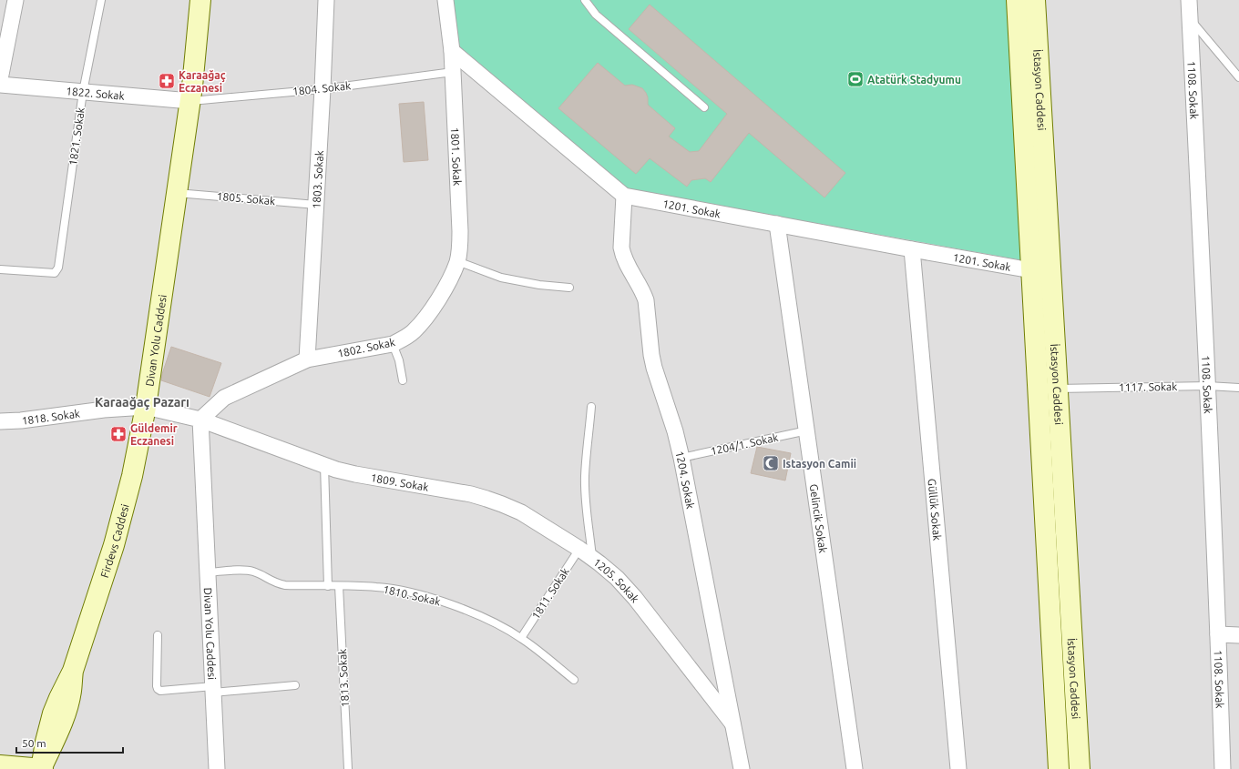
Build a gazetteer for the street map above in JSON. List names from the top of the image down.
{
  "streets": {
    "main road": ["İstasyon Caddesi", "Divan Yolu Caddesi", "Firdevs Caddesi"],
    "street": [
      "1108. Sokak",
      "1822. Sokak",
      "1801. Sokak",
      "1803. Sokak",
      "1201. Sokak",
      "1802. Sokak",
      "1818. Sokak",
      "1204. Sokak",
      "1809. Sokak",
      "Güllük Sokak",
      "Gelincik Sokak",
      "1205. Sokak"
    ],
    "lane": [
      "1804. Sokak",
      "1821. Sokak",
      "1805. Sokak",
      "1117. Sokak",
      "1204/1. Sokak",
      "1811. Sokak",
      "1810. Sokak",
      "1813. Sokak"
    ]
  },
  "crossings": [
    ["1804. Sokak", "1822. Sokak"],
    ["1804. Sokak", "1801. Sokak"],
    ["1804. Sokak", "1803. Sokak"],
    ["1804. Sokak", "Divan Yolu Caddesi"],
    ["İstasyon Caddesi", "1201. Sokak"],
    ["İstasyon Caddesi", "1117. Sokak"],
    ["1108. Sokak", "1117. Sokak"],
    ["1822. Sokak", "1821. Sokak"],
    ["1822. Sokak", "Divan Yolu Caddesi"],
    ["1801. Sokak", "1201. Sokak"],
    ["1801. Sokak", "1802. Sokak"],
    ["1803. Sokak", "1805. Sokak"],
    ["1803. Sokak", "1802. Sokak"],
    ["1805. Sokak", "Divan Yolu Caddesi"],
    ["1201. Sokak", "1204. Sokak"],
    ["1201. Sokak", "Güllük Sokak"],
    ["1201. Sokak", "Gelincik Sokak"],
    ["Divan Yolu Caddesi", "1802. Sokak"],
    ["Divan Yolu Caddesi", "1818. Sokak"],
    ["Divan Yolu Caddesi", "1809. Sokak"],
    ["Divan Yolu Caddesi", "Firdevs Caddesi"],
    ["Divan Yolu Caddesi", "1810. Sokak"],
    ["1802. Sokak", "1809. Sokak"],
    ["1818. Sokak", "Firdevs Caddesi"],
    ["1204/1. Sokak", "1204. Sokak"],
    ["1204/1. Sokak", "Gelincik Sokak"],
    ["1204. Sokak", "1205. Sokak"],
    ["1809. Sokak", "1205. Sokak"],
    ["1809. Sokak", "1811. Sokak"],
    ["1811. Sokak", "1810. Sokak"],
    ["1810. Sokak", "1813. Sokak"]
  ],
  "districts": ["Karaağaç Pazarı"],
  "places": {
    "sports": ["Atatürk Stadyumu"],
    "pharmacy": ["Karaağaç Eczanesi", "Güldemir Eczanesi"],
    "mosque": ["Istasyon Camii"]
  },
  "scale_bar": "50 m"
}
